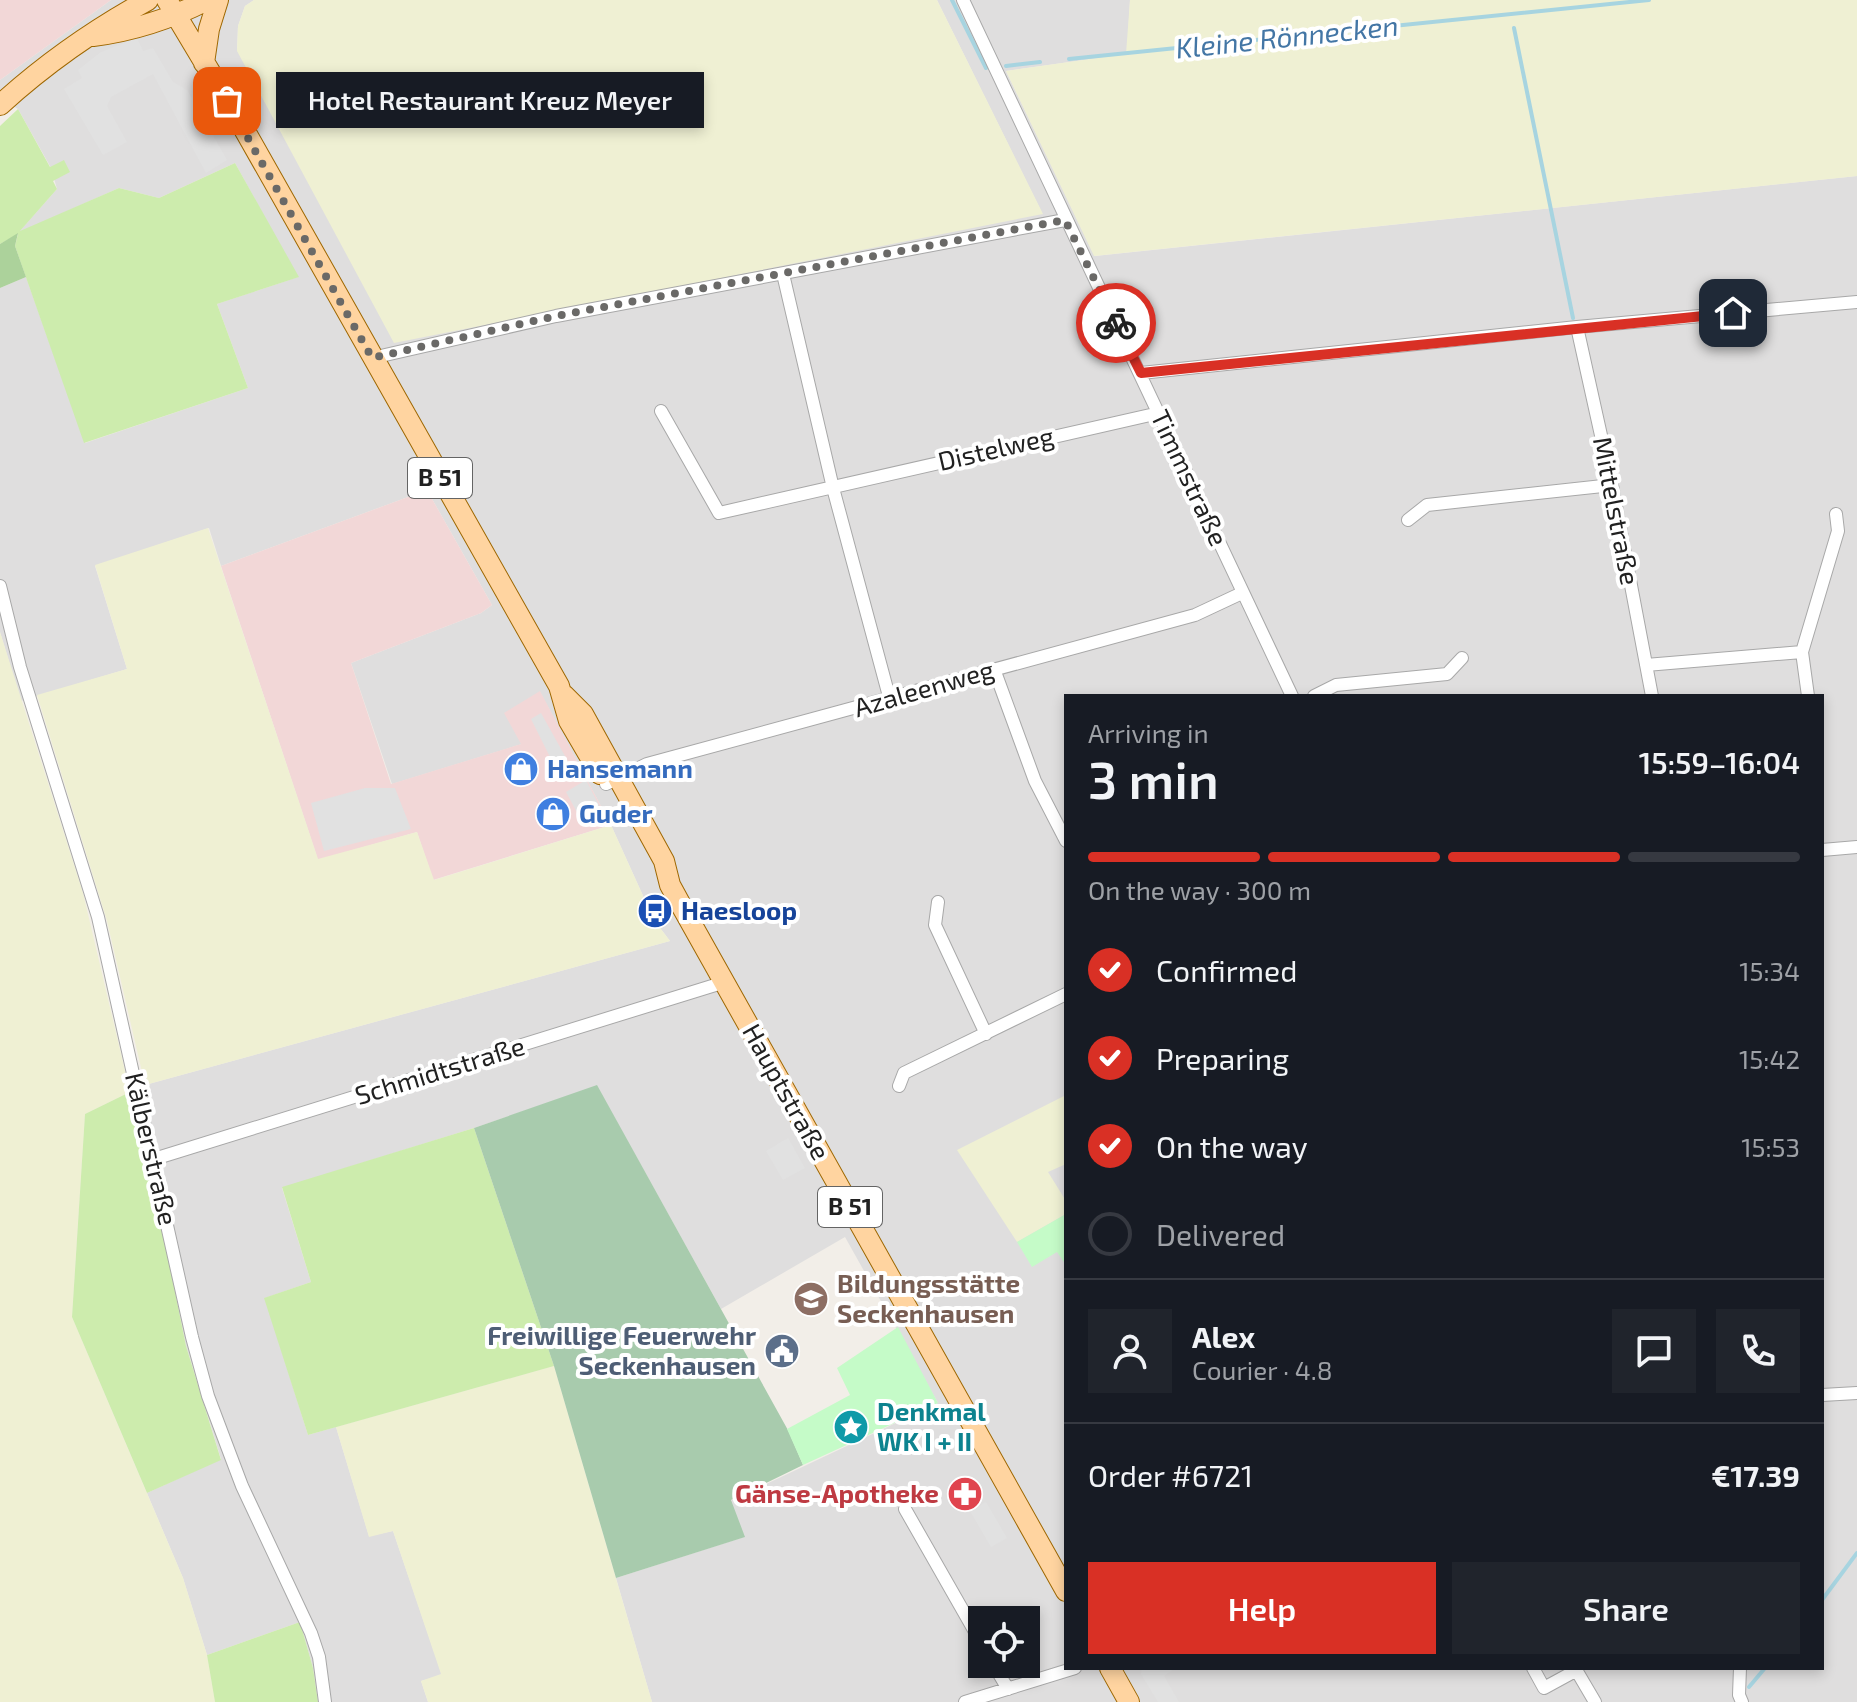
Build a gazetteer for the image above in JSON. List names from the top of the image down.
{
  "streets": {
    "main road": ["B 51", "Hauptstraße"],
    "street": [
      "Distelweg",
      "Timmstraße",
      "Mittelstraße",
      "Azaleenweg",
      "Schmidtstraße",
      "Kälberstraße"
    ]
  },
  "crossings": [
    ["Distelweg", "Timmstraße"],
    ["B 51", "Hauptstraße"],
    ["Timmstraße", "Azaleenweg"],
    ["Azaleenweg", "Hauptstraße"],
    ["Schmidtstraße", "Hauptstraße"],
    ["Schmidtstraße", "Kälberstraße"]
  ],
  "water": ["Kleine Rönnecken"],
  "places": {
    "other": ["Hotel Restaurant Kreuz Meyer"],
    "shop": ["Hansemann", "Guder"],
    "bus stop": ["Haesloop"],
    "school or university": ["Bildungsstätte Seckenhausen"],
    "public building": ["Freiwillige Feuerwehr Seckenhausen"],
    "place": ["Denkmal WK I + II"],
    "pharmacy": ["Gänse-Apotheke"]
  },
  "page": {
    "bubble": "Hotel Restaurant Kreuz Meyer",
    "heading": ["3 min", "Arriving in", "15:59–16:04"],
    "panel": [
      "Alex",
      "Courier · 4.8",
      "Order #6721",
      "€17.39"
    ],
    "bar": "On the way · 300 m",
    "list": [
      ["Confirmed", "15:34"],
      ["Preparing", "15:42"],
      ["On the way", "15:53"],
      "Delivered"
    ],
    "buttons": ["Help", "Share"]
  }
}
